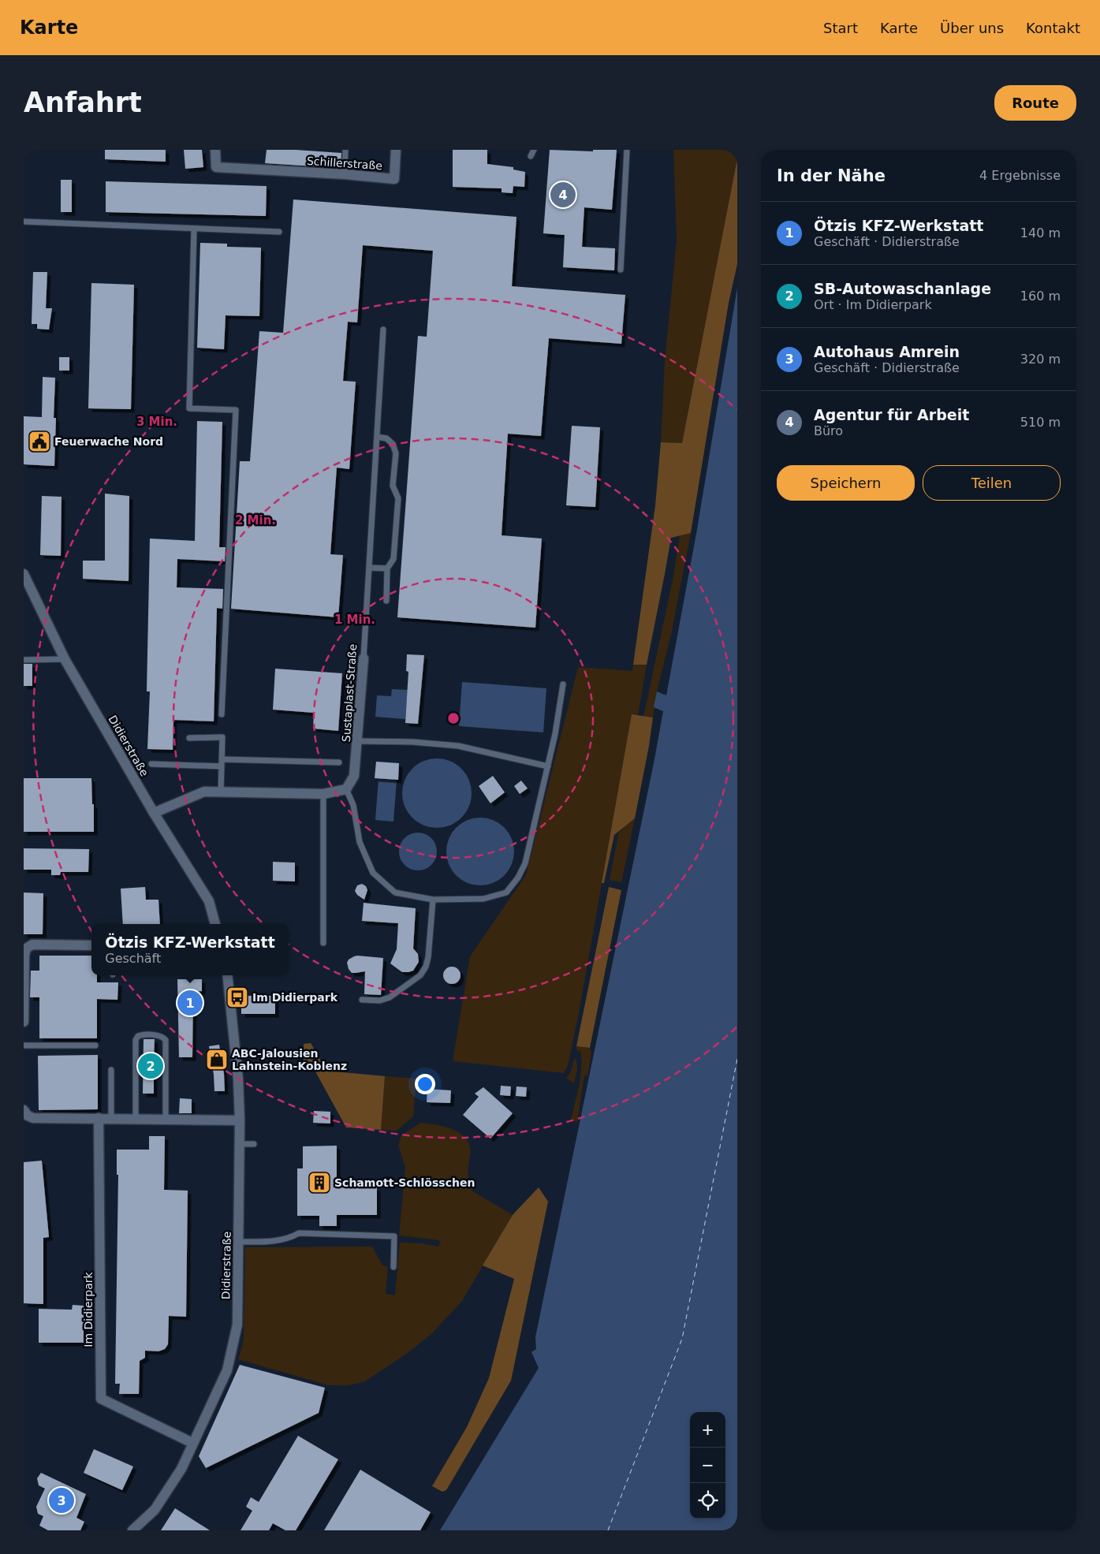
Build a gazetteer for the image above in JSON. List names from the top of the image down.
{
  "streets": {
    "street": [
      "Schillerstraße",
      "Sustaplast-Straße",
      "Didierstraße",
      "Im Didierpark"
    ]
  },
  "crossings": [
    ["Didierstraße", "Im Didierpark"]
  ],
  "places": {
    "public building": ["Feuerwache Nord"],
    "bus stop": ["Im Didierpark"],
    "shop": ["ABC-Jalousien Lahnstein-Koblenz"],
    "building": ["Schamott-Schlösschen"]
  },
  "page": {
    "header": "Karte",
    "nav": [
      "Start",
      "Karte",
      "Über uns",
      "Kontakt"
    ],
    "buttons": [
      "Route",
      ["Speichern", "Teilen"]
    ],
    "title": "Anfahrt",
    "heading": ["In der Nähe", "4 Ergebnisse"],
    "pins": [
      "4",
      "1",
      "2",
      "3"
    ],
    "list": [
      {
        "mark": "1",
        "name": "Ötzis KFZ-Werkstatt",
        "note": "Geschäft · Didierstraße",
        "value": "140 m"
      },
      {
        "mark": "2",
        "name": "SB-Autowaschanlage",
        "note": "Ort · Im Didierpark",
        "value": "160 m"
      },
      {
        "mark": "3",
        "name": "Autohaus Amrein",
        "note": "Geschäft · Didierstraße",
        "value": "320 m"
      },
      {
        "mark": "4",
        "name": "Agentur für Arbeit",
        "note": "Büro",
        "value": "510 m"
      }
    ],
    "popup": ["Ötzis KFZ-Werkstatt", "Geschäft"],
    "map_buttons": ["+", "−"]
  },
  "rings": ["3 Min.", "2 Min.", "1 Min."]
}
